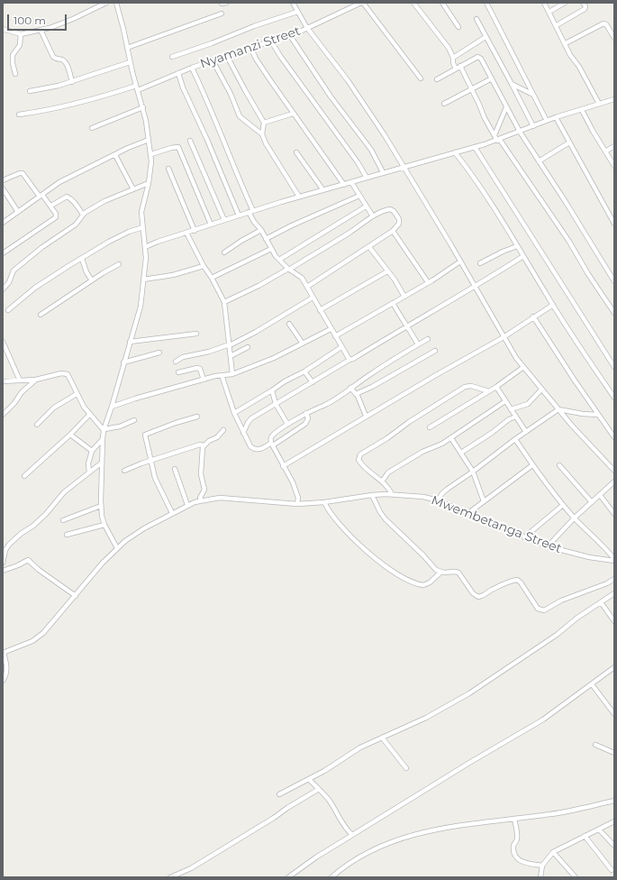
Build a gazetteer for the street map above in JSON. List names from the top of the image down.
{
  "streets": {
    "street": ["Nyamanzi Street", "Mwembetanga Street"]
  },
  "scale_bar": "100 m"
}
